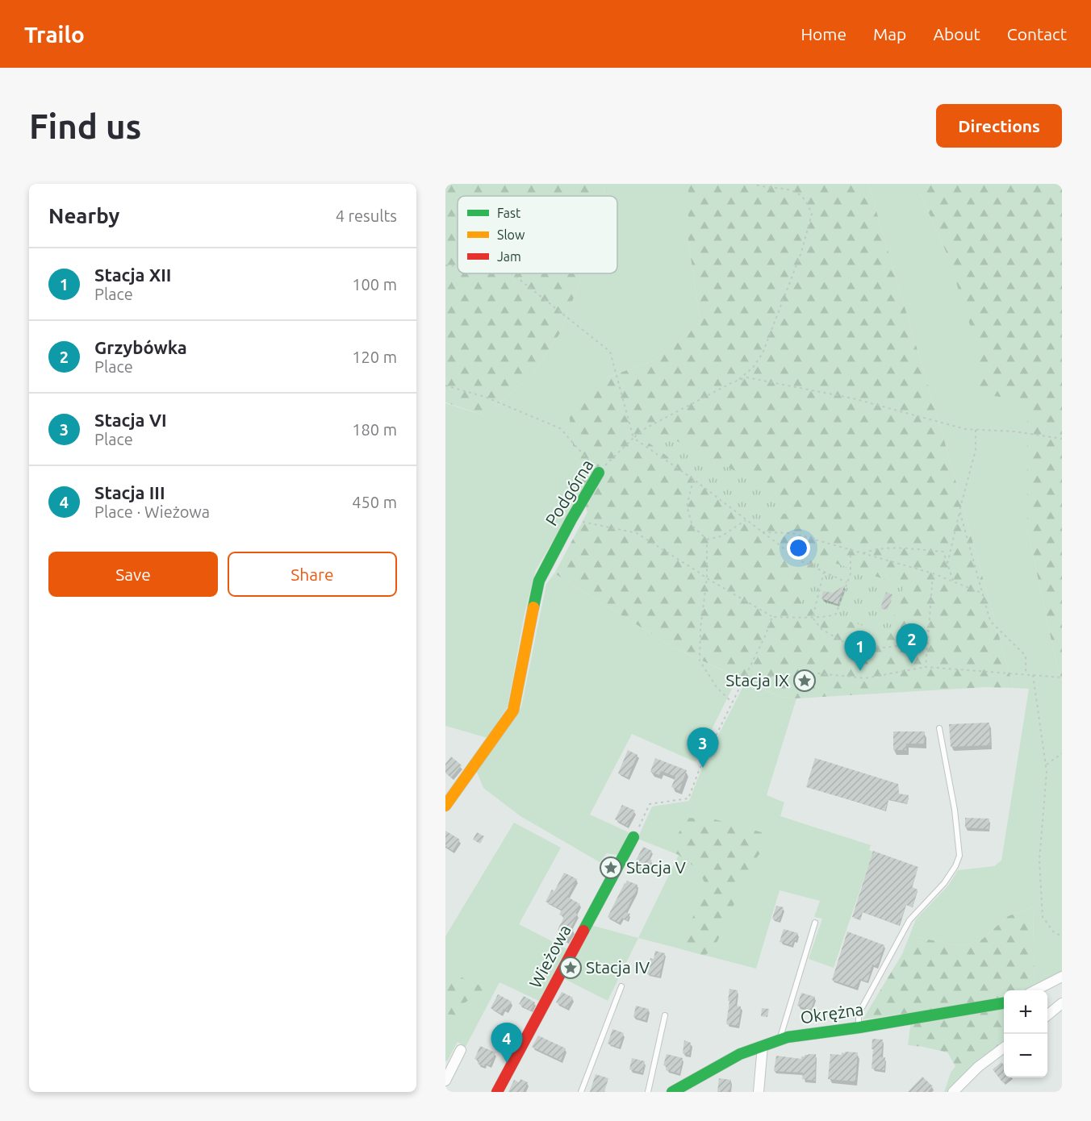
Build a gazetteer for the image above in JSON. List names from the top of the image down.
{
  "streets": {
    "street": ["Podgórna", "Wieżowa", "Okrężna"]
  },
  "places": {
    "place": ["Stacja IX", "Stacja V", "Stacja IV"]
  },
  "legend": ["Fast", "Slow", "Jam"],
  "page": {
    "header": "Trailo",
    "nav": [
      "Home",
      "Map",
      "About",
      "Contact"
    ],
    "buttons": [
      "Directions",
      ["Save", "Share"]
    ],
    "title": "Find us",
    "heading": ["Nearby", "4 results"],
    "list": [
      {
        "mark": "1",
        "name": "Stacja XII",
        "note": "Place",
        "value": "100 m"
      },
      {
        "mark": "2",
        "name": "Grzybówka",
        "note": "Place",
        "value": "120 m"
      },
      {
        "mark": "3",
        "name": "Stacja VI",
        "note": "Place",
        "value": "180 m"
      },
      {
        "mark": "4",
        "name": "Stacja III",
        "note": "Place · Wieżowa",
        "value": "450 m"
      }
    ],
    "pins": [
      "2",
      "1",
      "3",
      "4"
    ],
    "map_buttons": ["+", "−"]
  }
}
